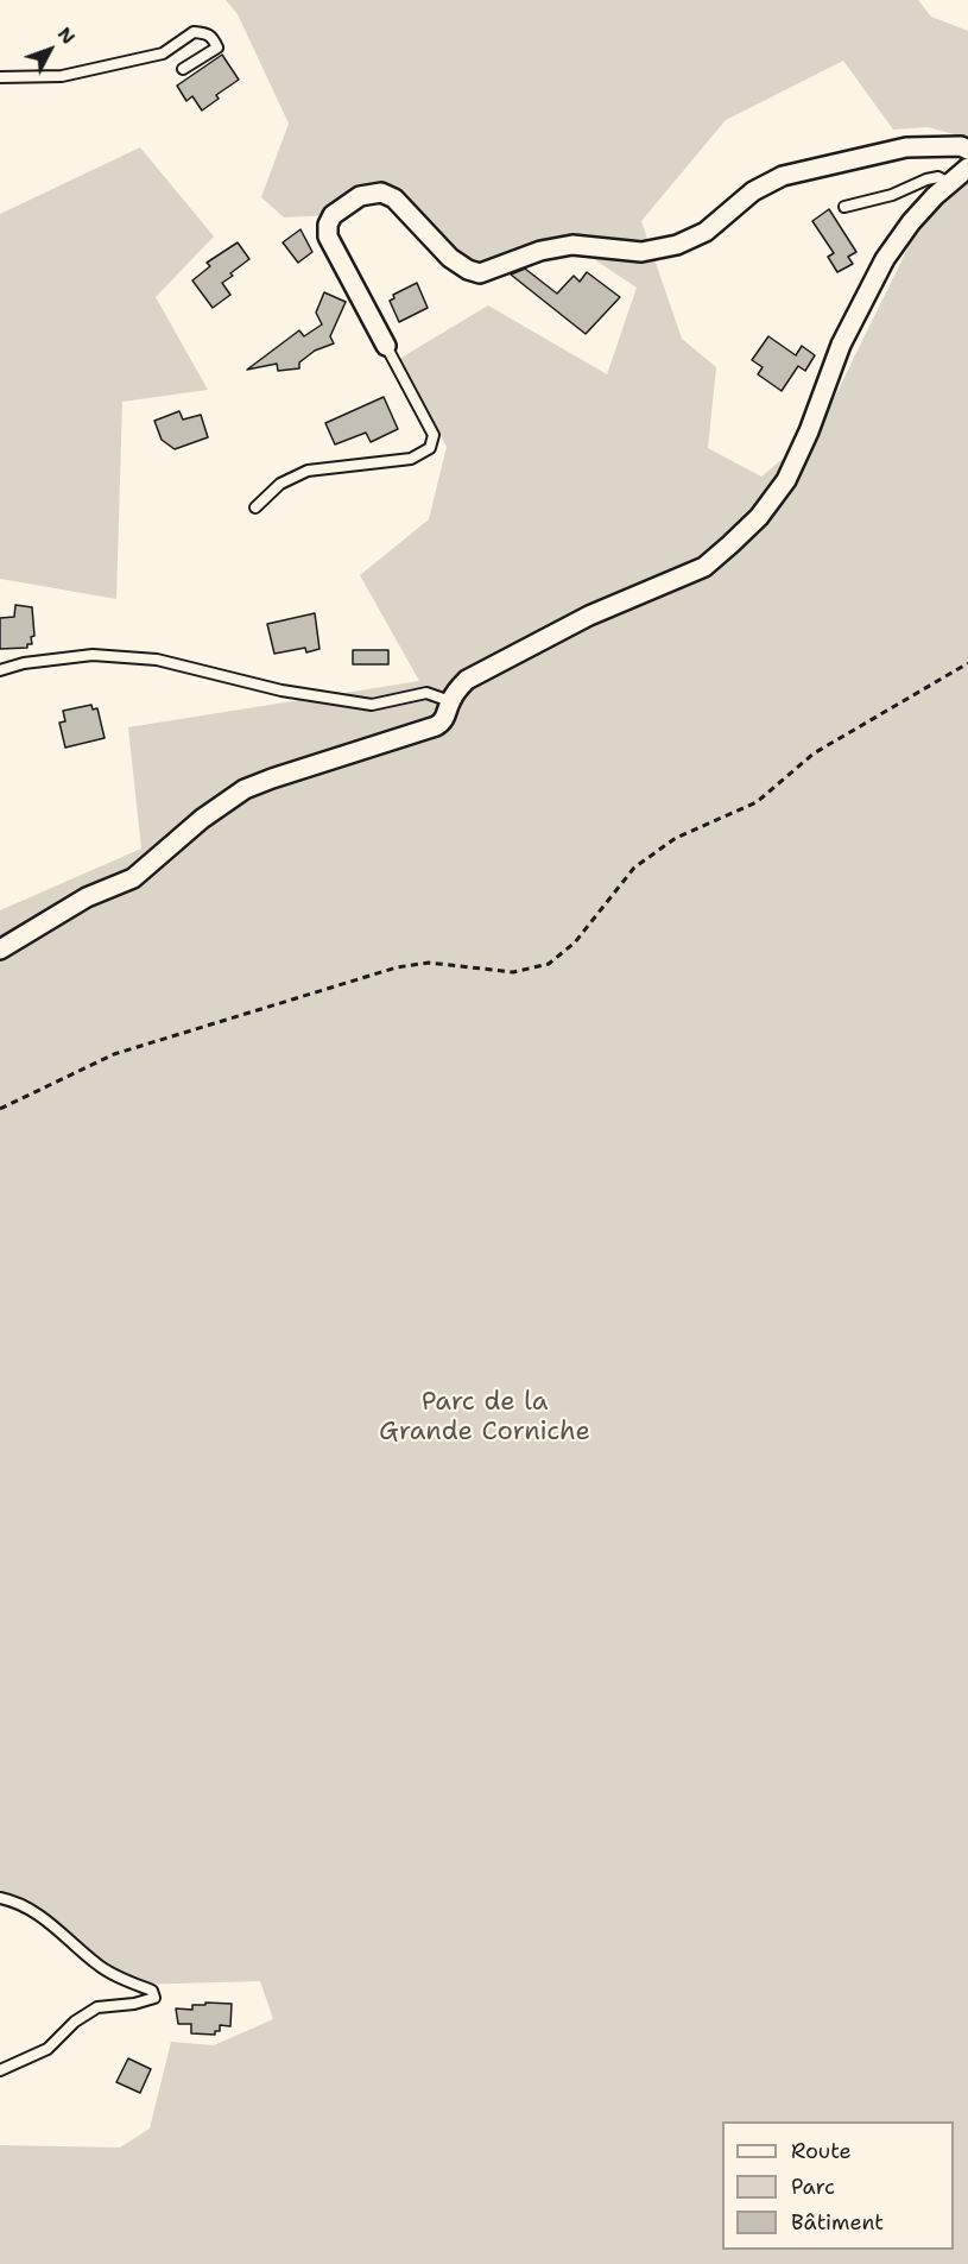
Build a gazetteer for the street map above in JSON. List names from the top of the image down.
{
  "parks": ["Parc de la Grande Corniche"],
  "legend": ["Route", "Parc", "Bâtiment"],
  "north": "top right"
}
